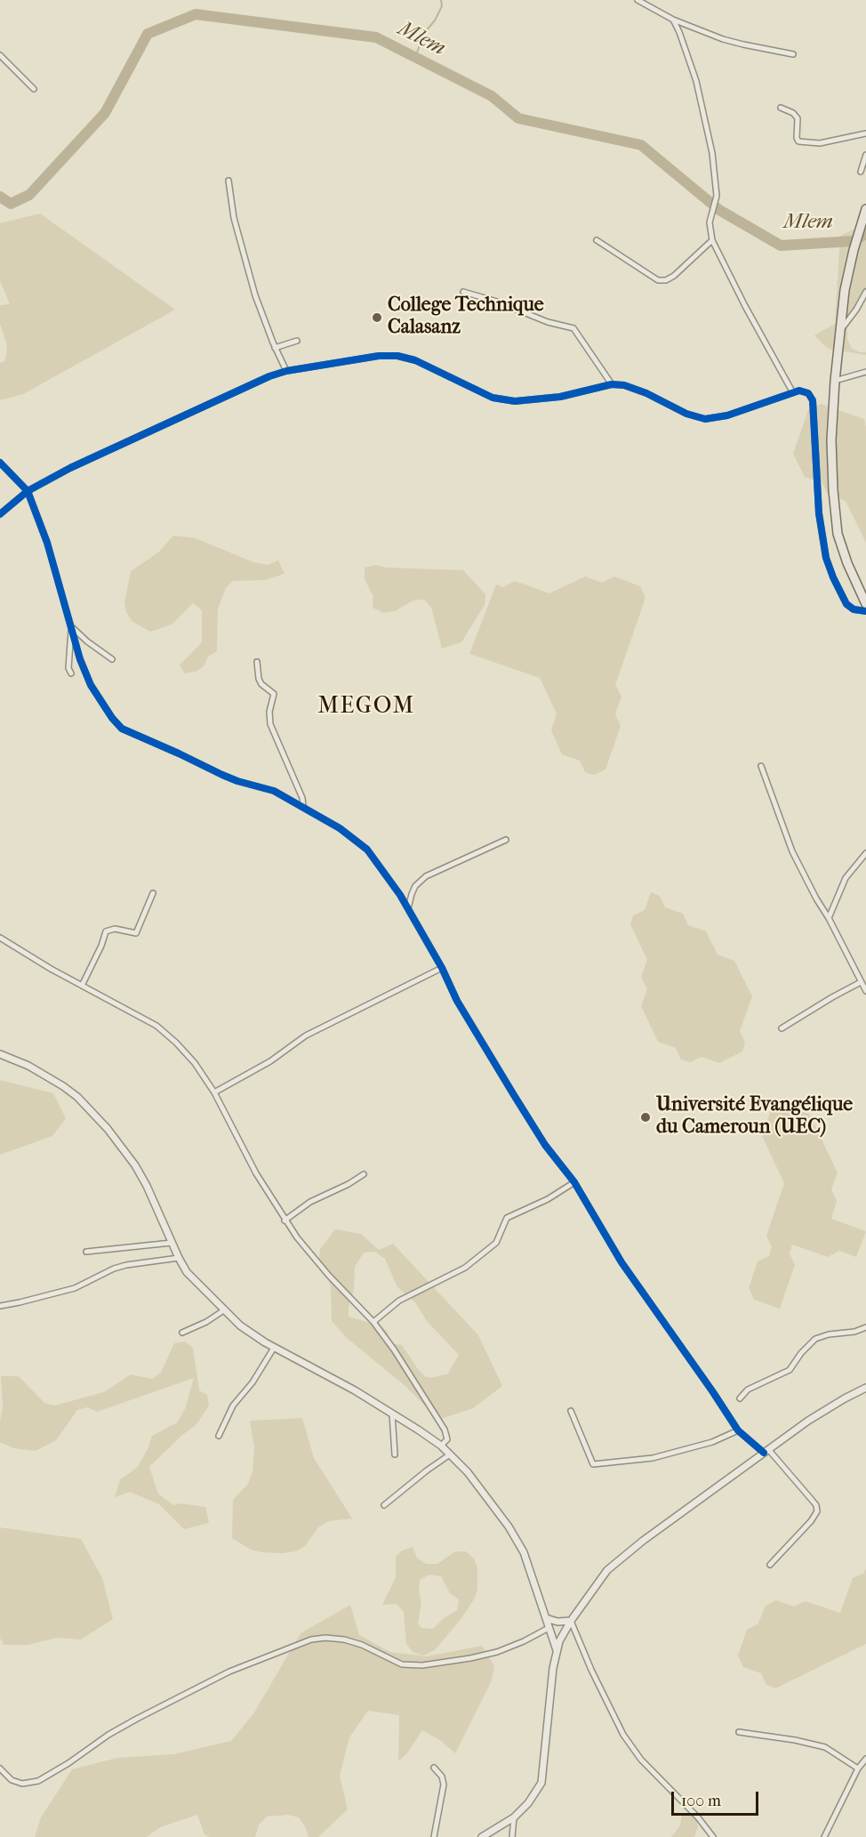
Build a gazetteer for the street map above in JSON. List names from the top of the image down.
{
  "districts": ["MEGOM"],
  "water": ["Mlem"],
  "places": ["College Technique Calasanz", "Université Evangélique du Cameroun (UEC)"],
  "scale_bar": "100 m"
}
